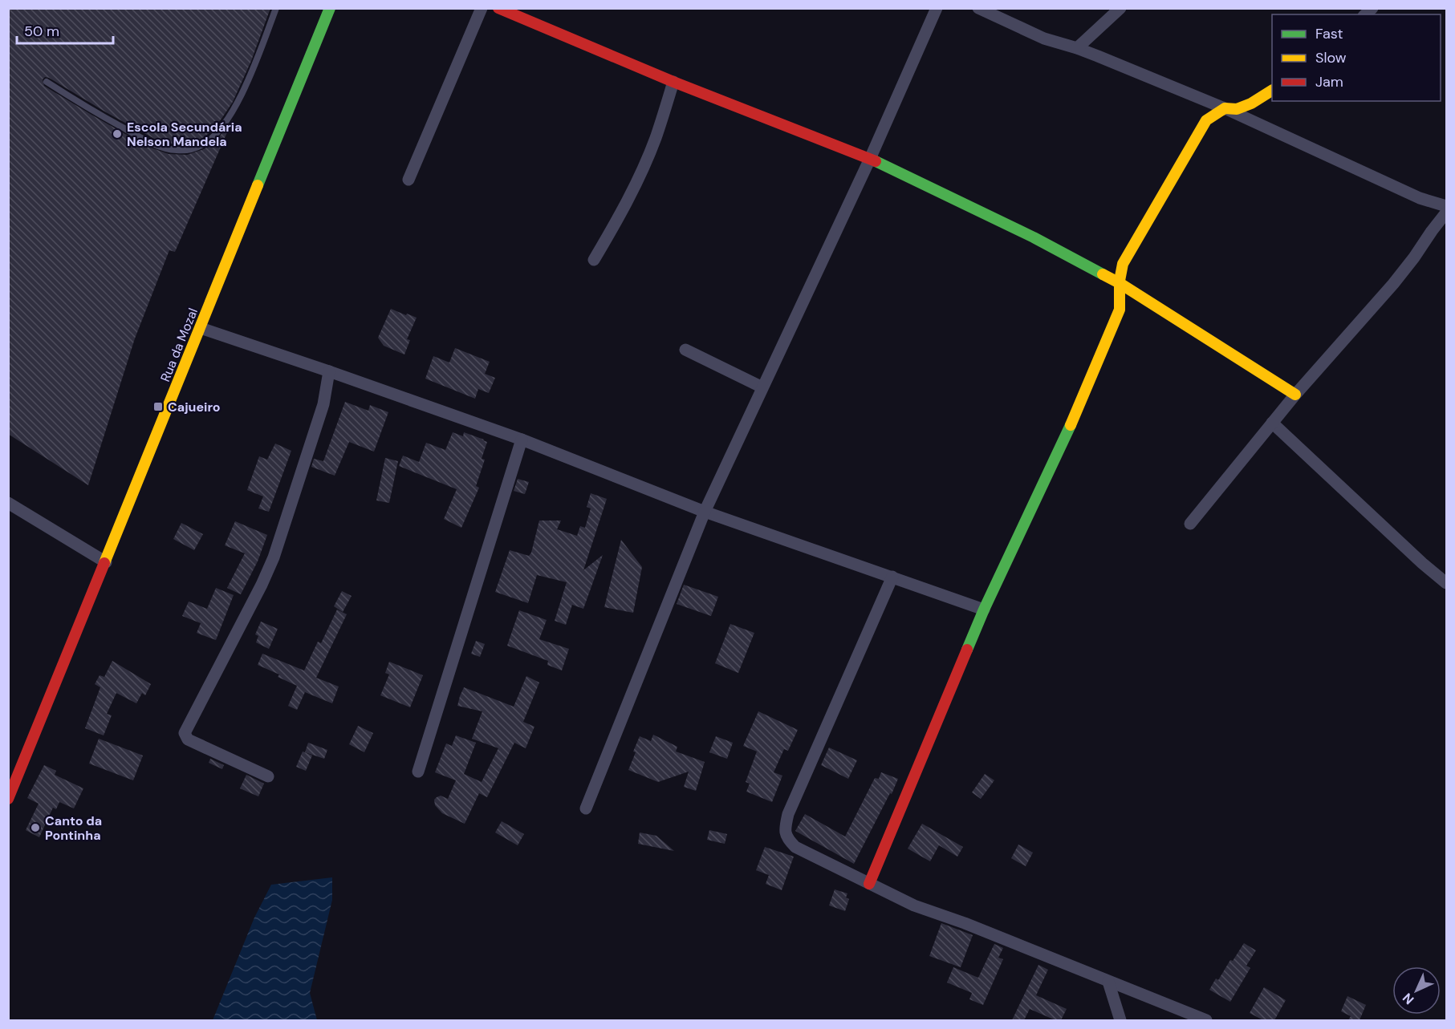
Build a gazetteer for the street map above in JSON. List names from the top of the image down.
{
  "streets": {
    "street": ["Rua da Mozal"]
  },
  "places": {
    "other": ["Escola Secundária Nelson Mandela", "Canto da Pontinha"],
    "transit": ["Cajueiro"]
  },
  "legend": ["Fast", "Slow", "Jam"],
  "scale_bar": "50 m",
  "north": "bottom left"
}
